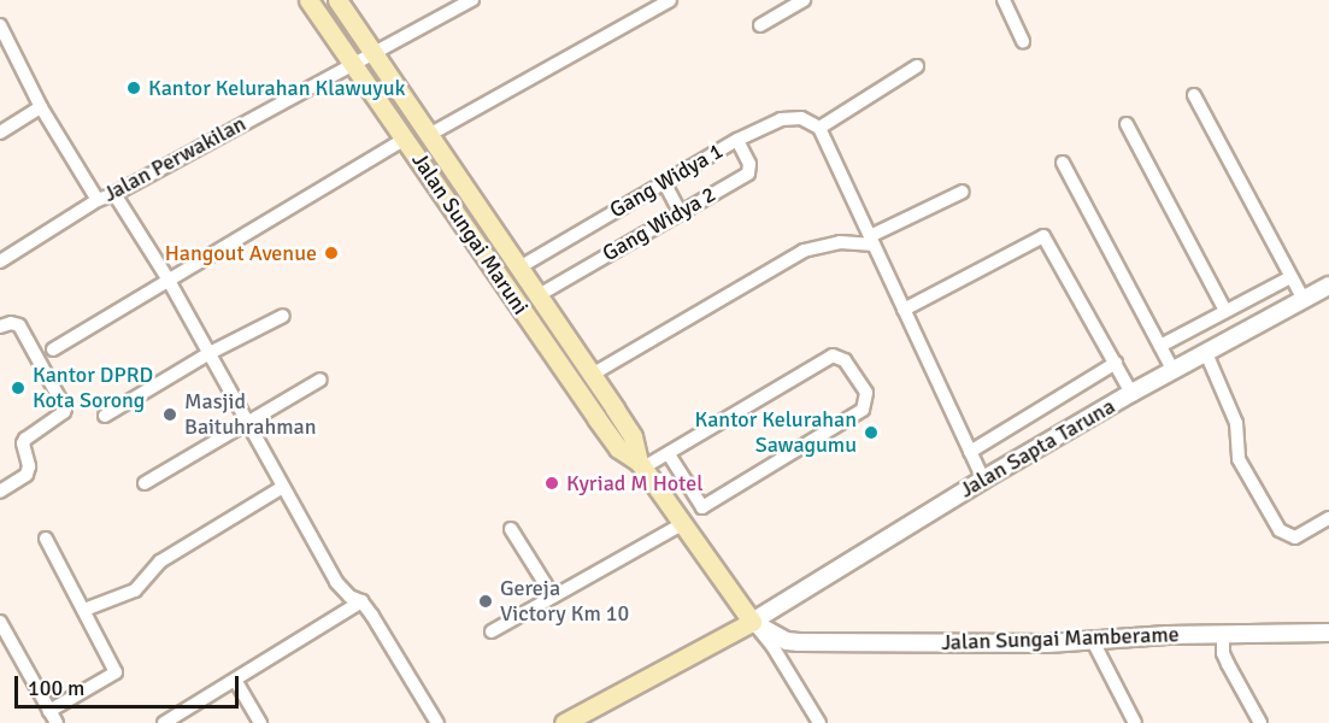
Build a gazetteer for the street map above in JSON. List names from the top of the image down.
{
  "streets": {
    "main road": ["Jalan Sungai Maruni"],
    "street": [
      "Jalan Perwakilan",
      "Gang Widya 1",
      "Gang Widya 2",
      "Jalan Sapta Taruna",
      "Jalan Sungai Mamberame"
    ]
  },
  "crossings": [
    ["Jalan Perwakilan", "Jalan Sungai Maruni"],
    ["Gang Widya 1", "Gang Widya 2"],
    ["Gang Widya 1", "Jalan Sungai Maruni"],
    ["Gang Widya 2", "Jalan Sungai Maruni"],
    ["Jalan Sungai Maruni", "Jalan Sapta Taruna"],
    ["Jalan Sungai Maruni", "Jalan Sungai Mamberame"],
    ["Jalan Sapta Taruna", "Jalan Sungai Mamberame"]
  ],
  "places": [
    "Kantor Kelurahan Klawuyuk",
    "Hangout Avenue",
    "Kantor DPRD Kota Sorong",
    "Masjid Baituhrahman",
    "Kantor Kelurahan Sawagumu",
    "Kyriad M Hotel",
    "Gereja Victory Km 10"
  ],
  "scale_bar": "100 m"
}
